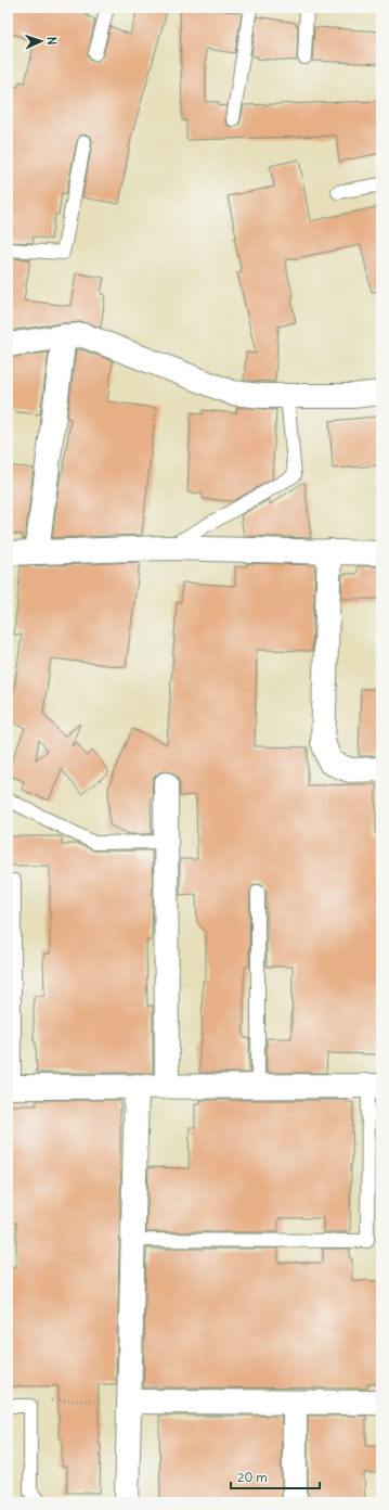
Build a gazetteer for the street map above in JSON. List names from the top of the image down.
{
  "scale_bar": "20 m",
  "north": "right"
}
